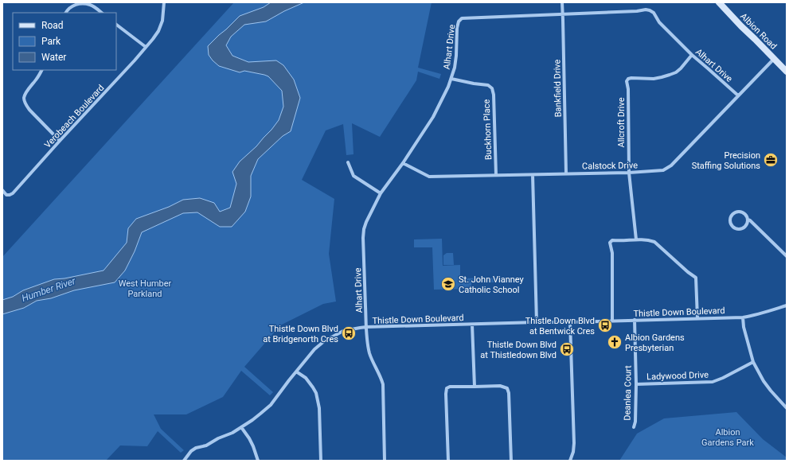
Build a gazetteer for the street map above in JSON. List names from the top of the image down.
{
  "streets": {
    "main road": ["Albion Road"],
    "street": [
      "Alhart Drive",
      "Bankfield Drive",
      "Verobeach Boulevard",
      "Allcroft Drive",
      "Buckhorn Place",
      "Calstock Drive",
      "Thistle Down Boulevard",
      "Ladywood Drive",
      "Deanlea Court"
    ]
  },
  "crossings": [
    ["Albion Road", "Calstock Drive"],
    ["Alhart Drive", "Bankfield Drive"],
    ["Alhart Drive", "Allcroft Drive"],
    ["Alhart Drive", "Buckhorn Place"],
    ["Alhart Drive", "Calstock Drive"],
    ["Alhart Drive", "Thistle Down Boulevard"],
    ["Bankfield Drive", "Calstock Drive"],
    ["Allcroft Drive", "Calstock Drive"],
    ["Buckhorn Place", "Calstock Drive"],
    ["Thistle Down Boulevard", "Deanlea Court"],
    ["Ladywood Drive", "Deanlea Court"]
  ],
  "water": ["Humber River"],
  "parks": ["West Humber Parkland", "Albion Gardens Park"],
  "places": {
    "office": ["Precision Staffing Solutions"],
    "school or university": ["St. John Vianney Catholic School"],
    "bus stop": ["Thistle Down Blvd at Bentwick Cres", "Thistle Down Blvd at Bridgenorth Cres", "Thistle Down Blvd at Thistledown Blvd"],
    "church": ["Albion Gardens Presbyterian"]
  },
  "legend": ["Road", "Park", "Water"]
}
